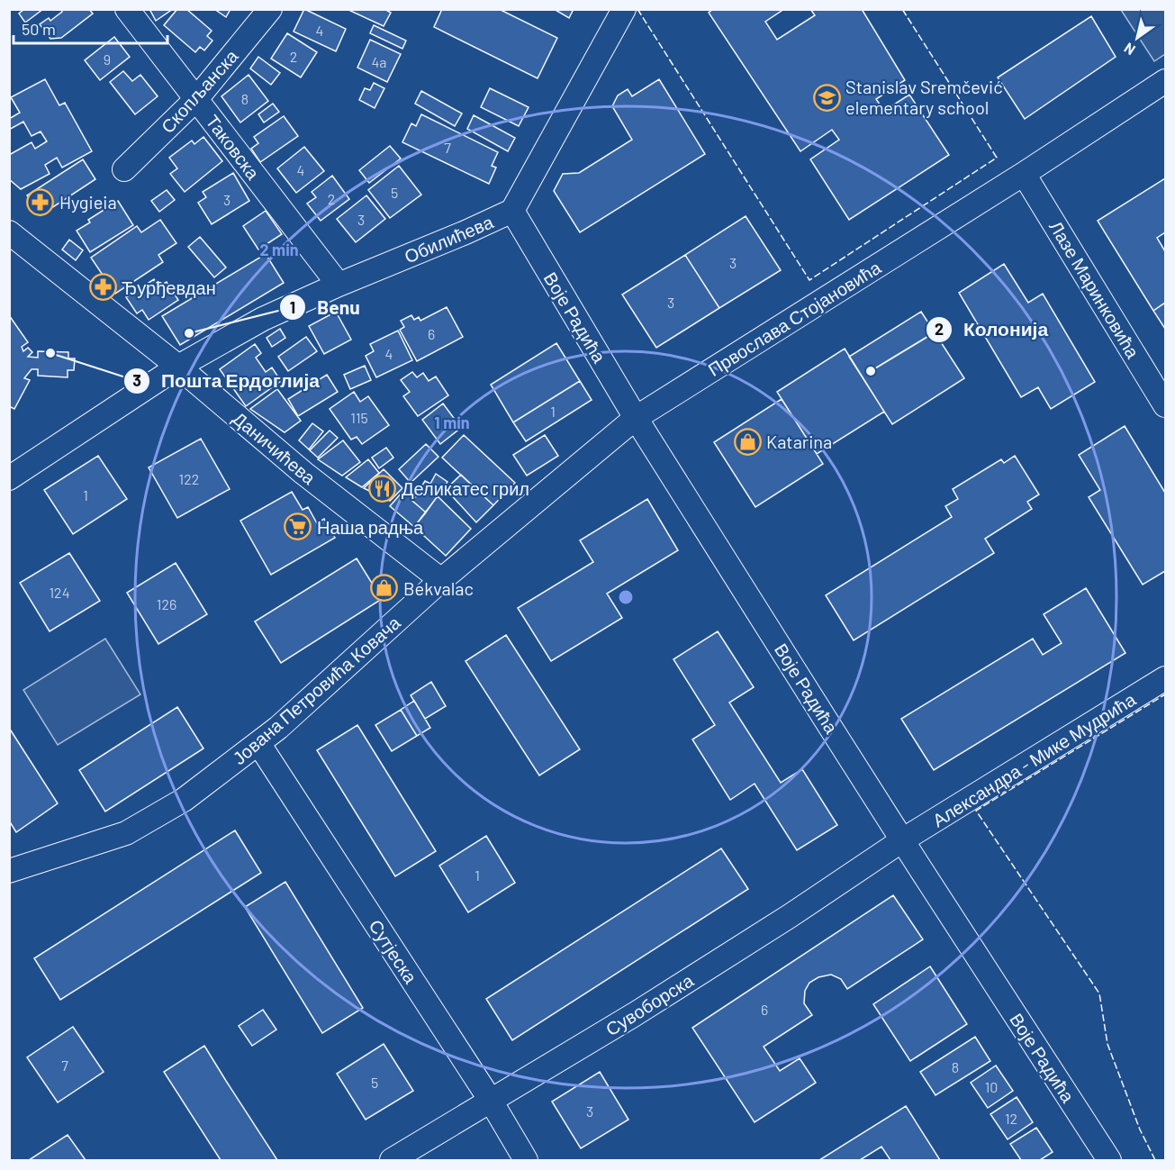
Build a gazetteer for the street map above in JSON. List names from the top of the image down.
{
  "streets": {
    "street": [
      "Скопљанска",
      "Таковска",
      "Обилићева",
      "Лазе Маринковића",
      "Воје Радића",
      "Првослава Стојановића",
      "Даничићева",
      "Јована Петровића Ковача",
      "Александра - Мике Мудрића",
      "Сутјеска",
      "Сувоборска"
    ]
  },
  "crossings": [
    ["Скопљанска", "Таковска"],
    ["Таковска", "Обилићева"],
    ["Обилићева", "Воје Радића"],
    ["Обилићева", "Даничићева"],
    ["Лазе Маринковића", "Првослава Стојановића"],
    ["Воје Радића", "Првослава Стојановића"],
    ["Воје Радића", "Александра - Мике Мудрића"],
    ["Воје Радића", "Сувоборска"],
    ["Првослава Стојановића", "Даничићева"],
    ["Првослава Стојановића", "Јована Петровића Ковача"],
    ["Даничићева", "Јована Петровића Ковача"],
    ["Јована Петровића Ковача", "Сутјеска"],
    ["Александра - Мике Мудрића", "Сувоборска"],
    ["Сутјеска", "Сувоборска"]
  ],
  "places": {
    "school or university": ["Stanislav Sremčević elementary school"],
    "pharmacy": ["Hygieia", "Ђурђевдан"],
    "other": ["Benu", "Пошта Ердоглија", "Колонија"],
    "shop": ["Katarina", "Bekvalac"],
    "restaurant": ["Деликатес грил"],
    "supermarket": ["Наша радња"]
  },
  "house_numbers": [
    "4",
    "2",
    "9",
    "4a",
    "8",
    "7",
    "4",
    "5",
    "2",
    "3",
    "3",
    "3",
    "3",
    "6",
    "4",
    "1",
    "115",
    "122",
    "1",
    "124",
    "126",
    "1",
    "6",
    "7",
    "8",
    "5",
    "10",
    "3",
    "12"
  ],
  "scale_bar": "50 m",
  "north": "bottom left",
  "rings": ["2 min", "1 min"]
}
